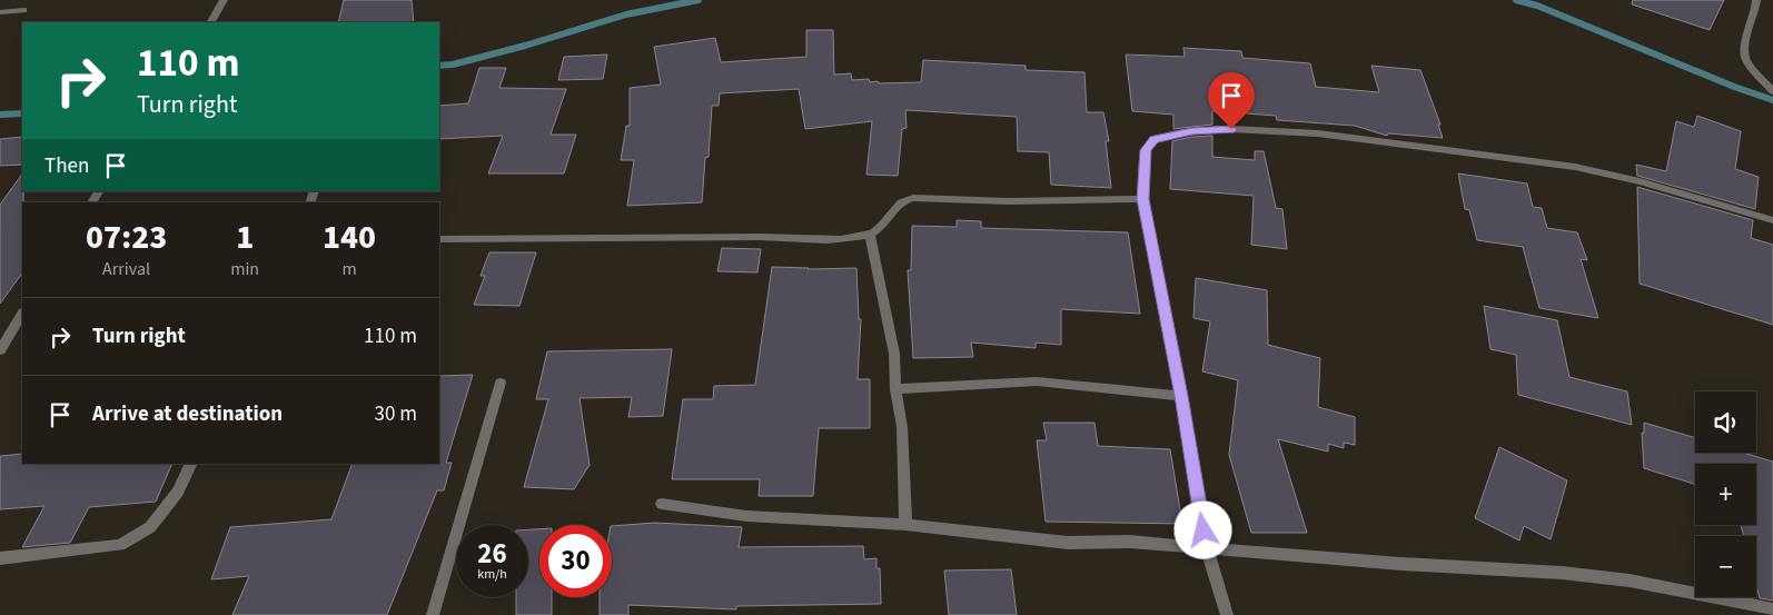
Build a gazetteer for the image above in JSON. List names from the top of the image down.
{
  "page": {
    "turn": ["110 m", "Turn right"],
    "then": "Then",
    "eta": [
      "07:23",
      "Arrival",
      "1",
      "min",
      "140",
      "m"
    ],
    "list": [
      {
        "name": "Turn right",
        "value": "110 m"
      },
      {
        "name": "Arrive at destination",
        "value": "30 m"
      }
    ],
    "map_buttons": ["+", "−"],
    "speed": "26 km/h",
    "limit": "30"
  }
}
